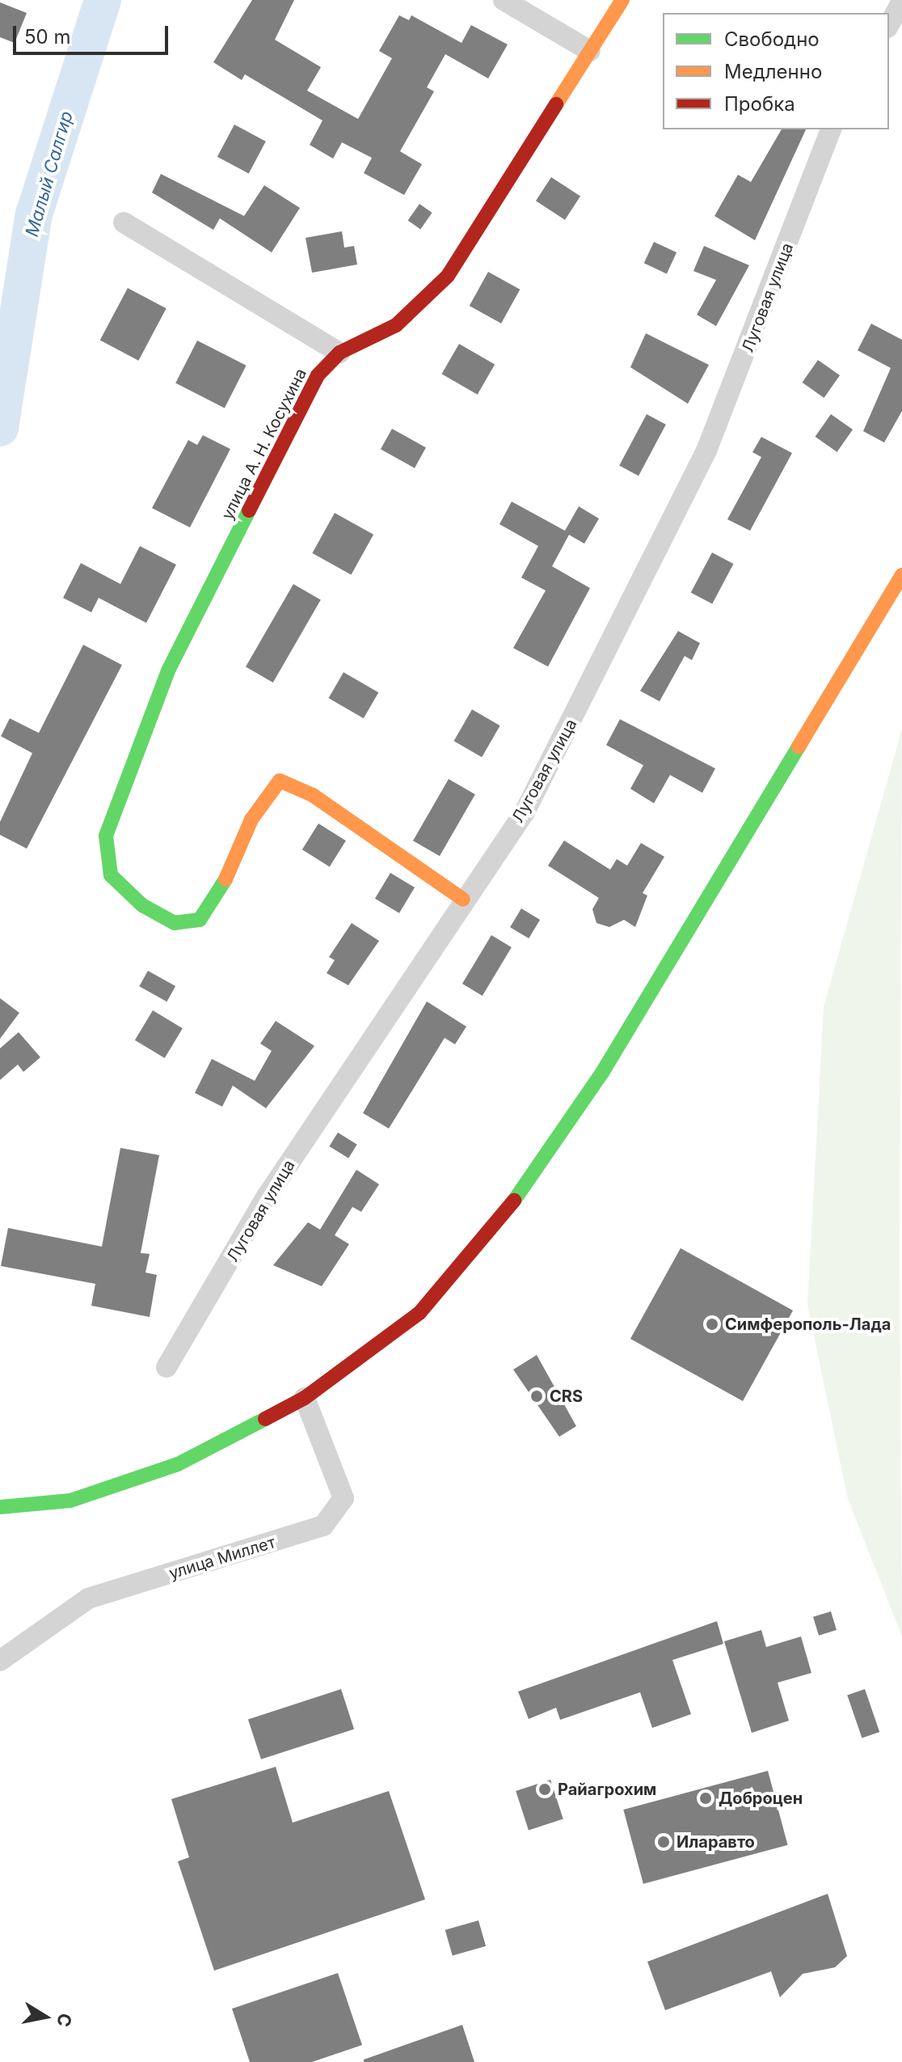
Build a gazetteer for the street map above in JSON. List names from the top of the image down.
{
  "streets": {
    "street": ["Луговая улица", "улица А. Н. Косухина", "улица Миллет"]
  },
  "crossings": [
    ["Луговая улица", "улица А. Н. Косухина"]
  ],
  "water": ["Малый Салгир"],
  "places": [
    "Симферополь-Лада",
    "CRS",
    "Райагрохим",
    "Доброцен",
    "Иларавто"
  ],
  "legend": ["Свободно", "Медленно", "Пробка"],
  "scale_bar": "50 m",
  "north": "right"
}
